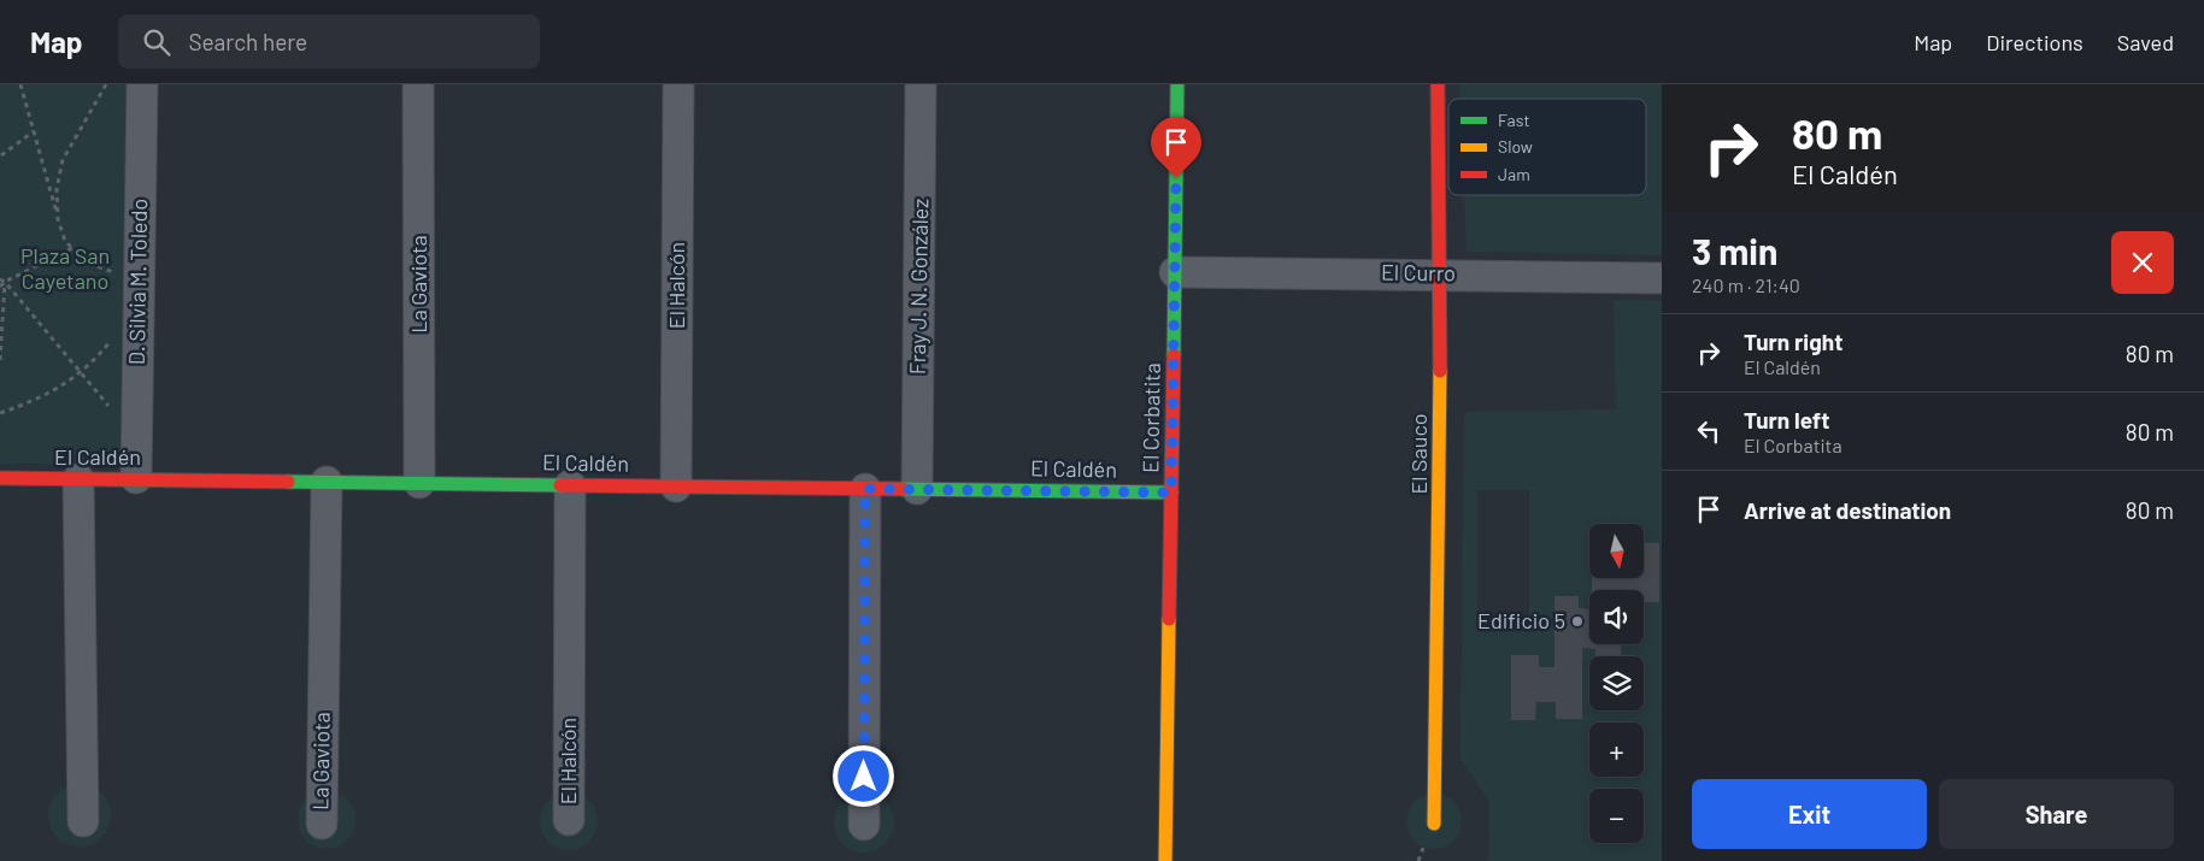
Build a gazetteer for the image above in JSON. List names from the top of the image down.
{
  "streets": {
    "street": [
      "El Curro",
      "D. Silvia M. Toledo",
      "La Gaviota",
      "El Halcón",
      "Fray J. N. González",
      "El Corbatita",
      "El Sauco",
      "El Caldén"
    ]
  },
  "crossings": [
    ["El Curro", "El Corbatita"],
    ["El Curro", "El Sauco"],
    ["D. Silvia M. Toledo", "El Caldén"],
    ["La Gaviota", "El Caldén"],
    ["El Halcón", "El Caldén"],
    ["Fray J. N. González", "El Caldén"],
    ["El Corbatita", "El Caldén"]
  ],
  "parks": ["Plaza San Cayetano"],
  "places": ["Edificio 5"],
  "legend": ["Fast", "Slow", "Jam"],
  "north": "bottom",
  "page": {
    "header": "Map",
    "search": "Search here",
    "nav": ["Map", "Directions", "Saved"],
    "turn": ["80 m", "El Caldén"],
    "heading": ["3 min", "240 m · 21:40"],
    "list": [
      {
        "name": "Turn right",
        "note": "El Caldén",
        "value": "80 m"
      },
      {
        "name": "Turn left",
        "note": "El Corbatita",
        "value": "80 m"
      },
      {
        "name": "Arrive at destination",
        "value": "80 m"
      }
    ],
    "map_buttons": ["+", "−"],
    "buttons": ["Exit", "Share"]
  }
}
